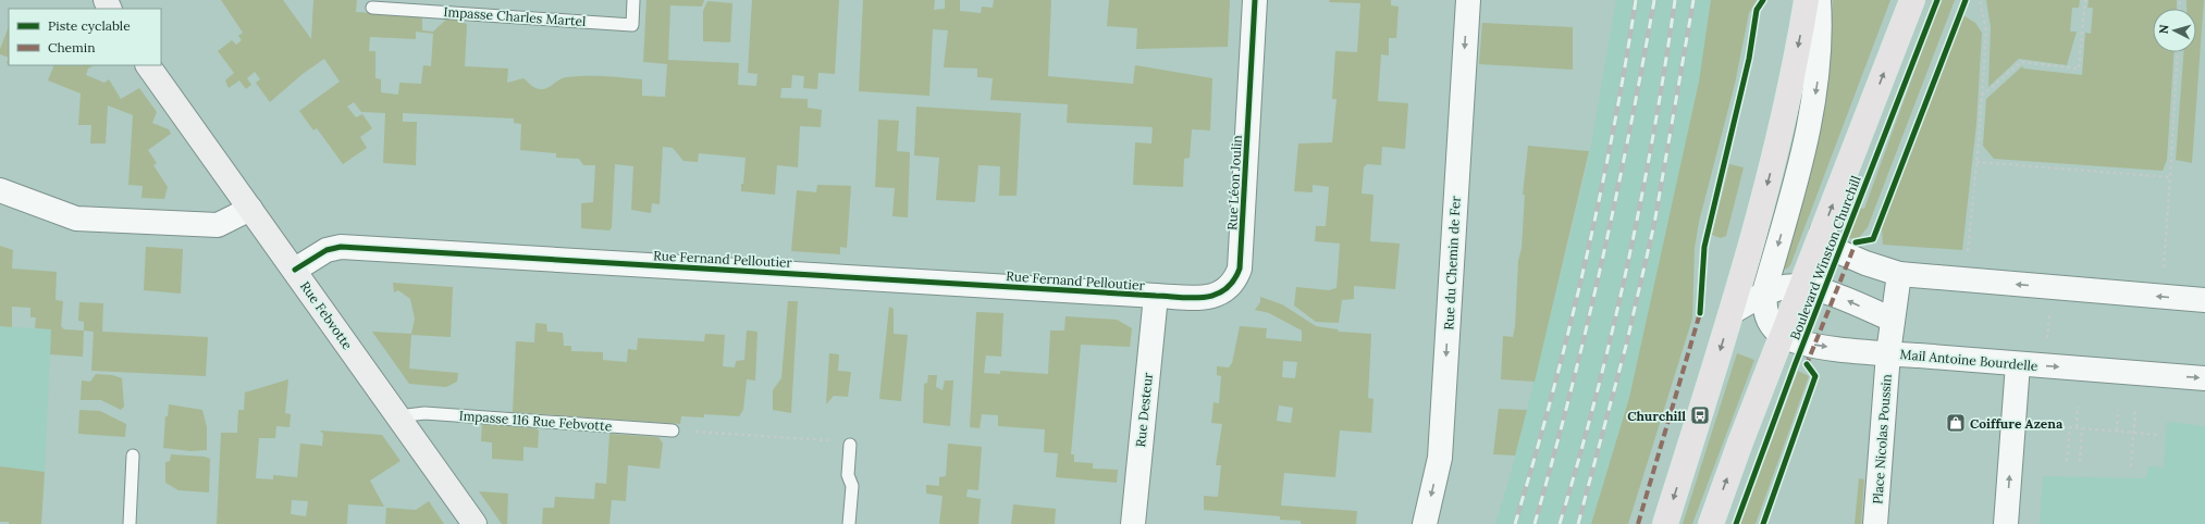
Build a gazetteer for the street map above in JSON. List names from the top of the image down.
{
  "streets": {
    "main road": ["Boulevard Winston Churchill"],
    "street": [
      "Rue Léon Joulin",
      "Rue Fernand Pelloutier",
      "Rue du Chemin de Fer",
      "Rue Febvotte",
      "Mail Antoine Bourdelle",
      "Rue Desteur",
      "Place Nicolas Poussin"
    ],
    "lane": ["Impasse Charles Martel", "Impasse 116 Rue Febvotte"]
  },
  "crossings": [
    ["Rue Léon Joulin", "Rue Fernand Pelloutier"],
    ["Rue Léon Joulin", "Rue Desteur"],
    ["Boulevard Winston Churchill", "Mail Antoine Bourdelle"],
    ["Rue Fernand Pelloutier", "Rue Febvotte"],
    ["Rue Fernand Pelloutier", "Rue Desteur"],
    ["Rue Febvotte", "Impasse 116 Rue Febvotte"],
    ["Mail Antoine Bourdelle", "Place Nicolas Poussin"]
  ],
  "one_way": ["Rue du Chemin de Fer"],
  "places": {
    "bus stop": ["Churchill"],
    "shop": ["Coiffure Azena"]
  },
  "legend": ["Piste cyclable", "Chemin"],
  "north": "left"
}
